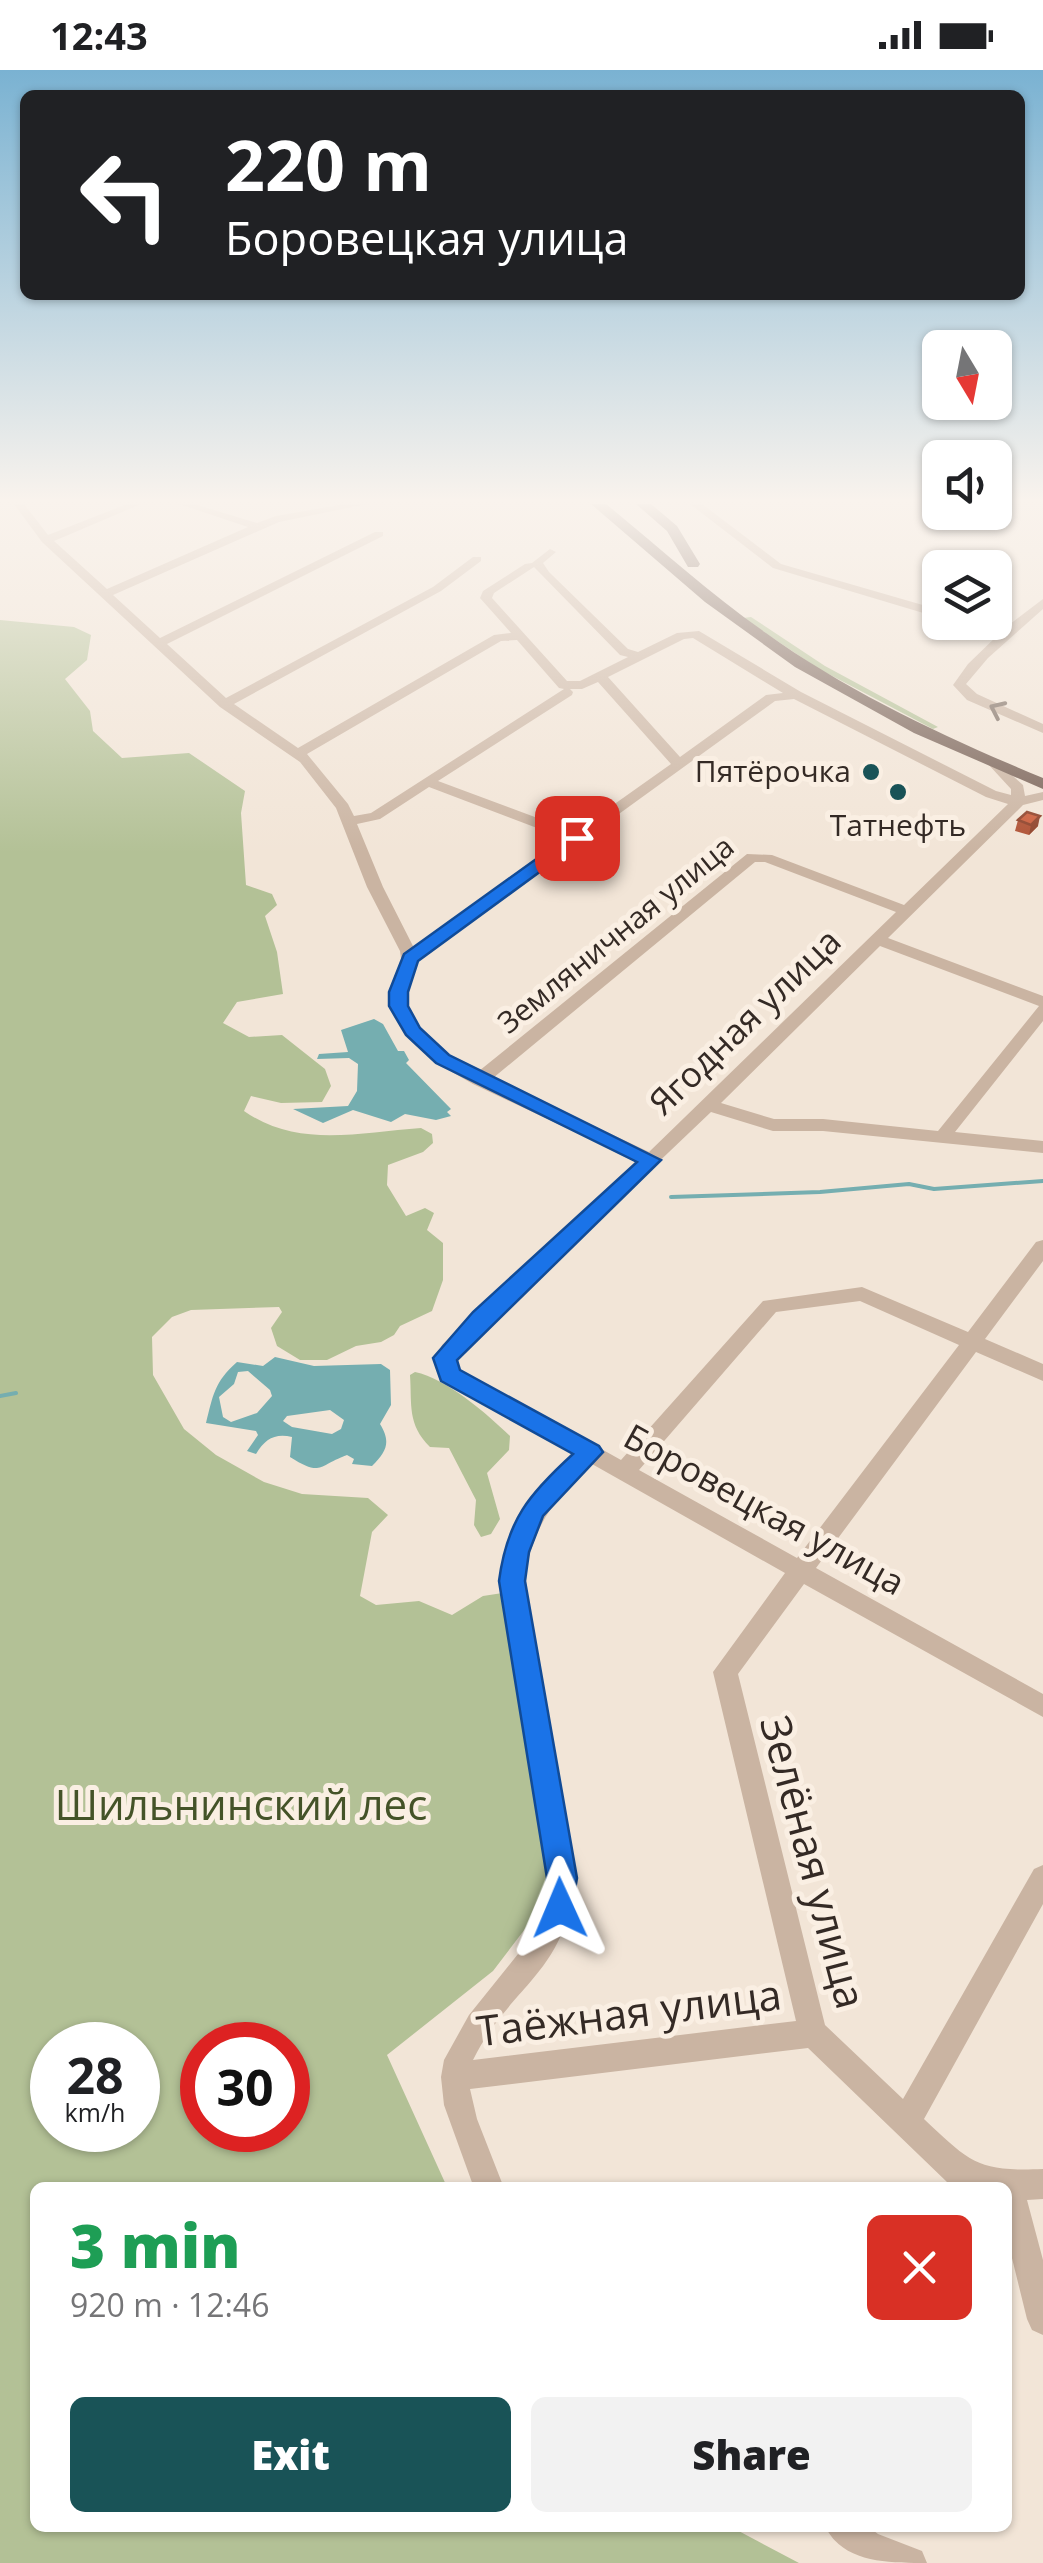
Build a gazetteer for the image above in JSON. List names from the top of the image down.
{
  "streets": {
    "street": [
      "Земляничная улица",
      "Ягодная улица",
      "Боровецкая улица",
      "Зелёная улица",
      "Таёжная улица"
    ]
  },
  "crossings": [
    ["Земляничная улица", "Ягодная улица"],
    ["Ягодная улица", "Боровецкая улица"],
    ["Боровецкая улица", "Зелёная улица"],
    ["Зелёная улица", "Таёжная улица"]
  ],
  "parks": ["Шильнинский лес"],
  "places": ["Пятёрочка", "Татнефть"],
  "north": "bottom",
  "page": {
    "status": "12:43",
    "turn": ["220 m", "Боровецкая улица"],
    "speed": "28 km/h",
    "limit": "30",
    "heading": ["3 min", "920 m · 12:46"],
    "buttons": ["Exit", "Share"]
  }
}
